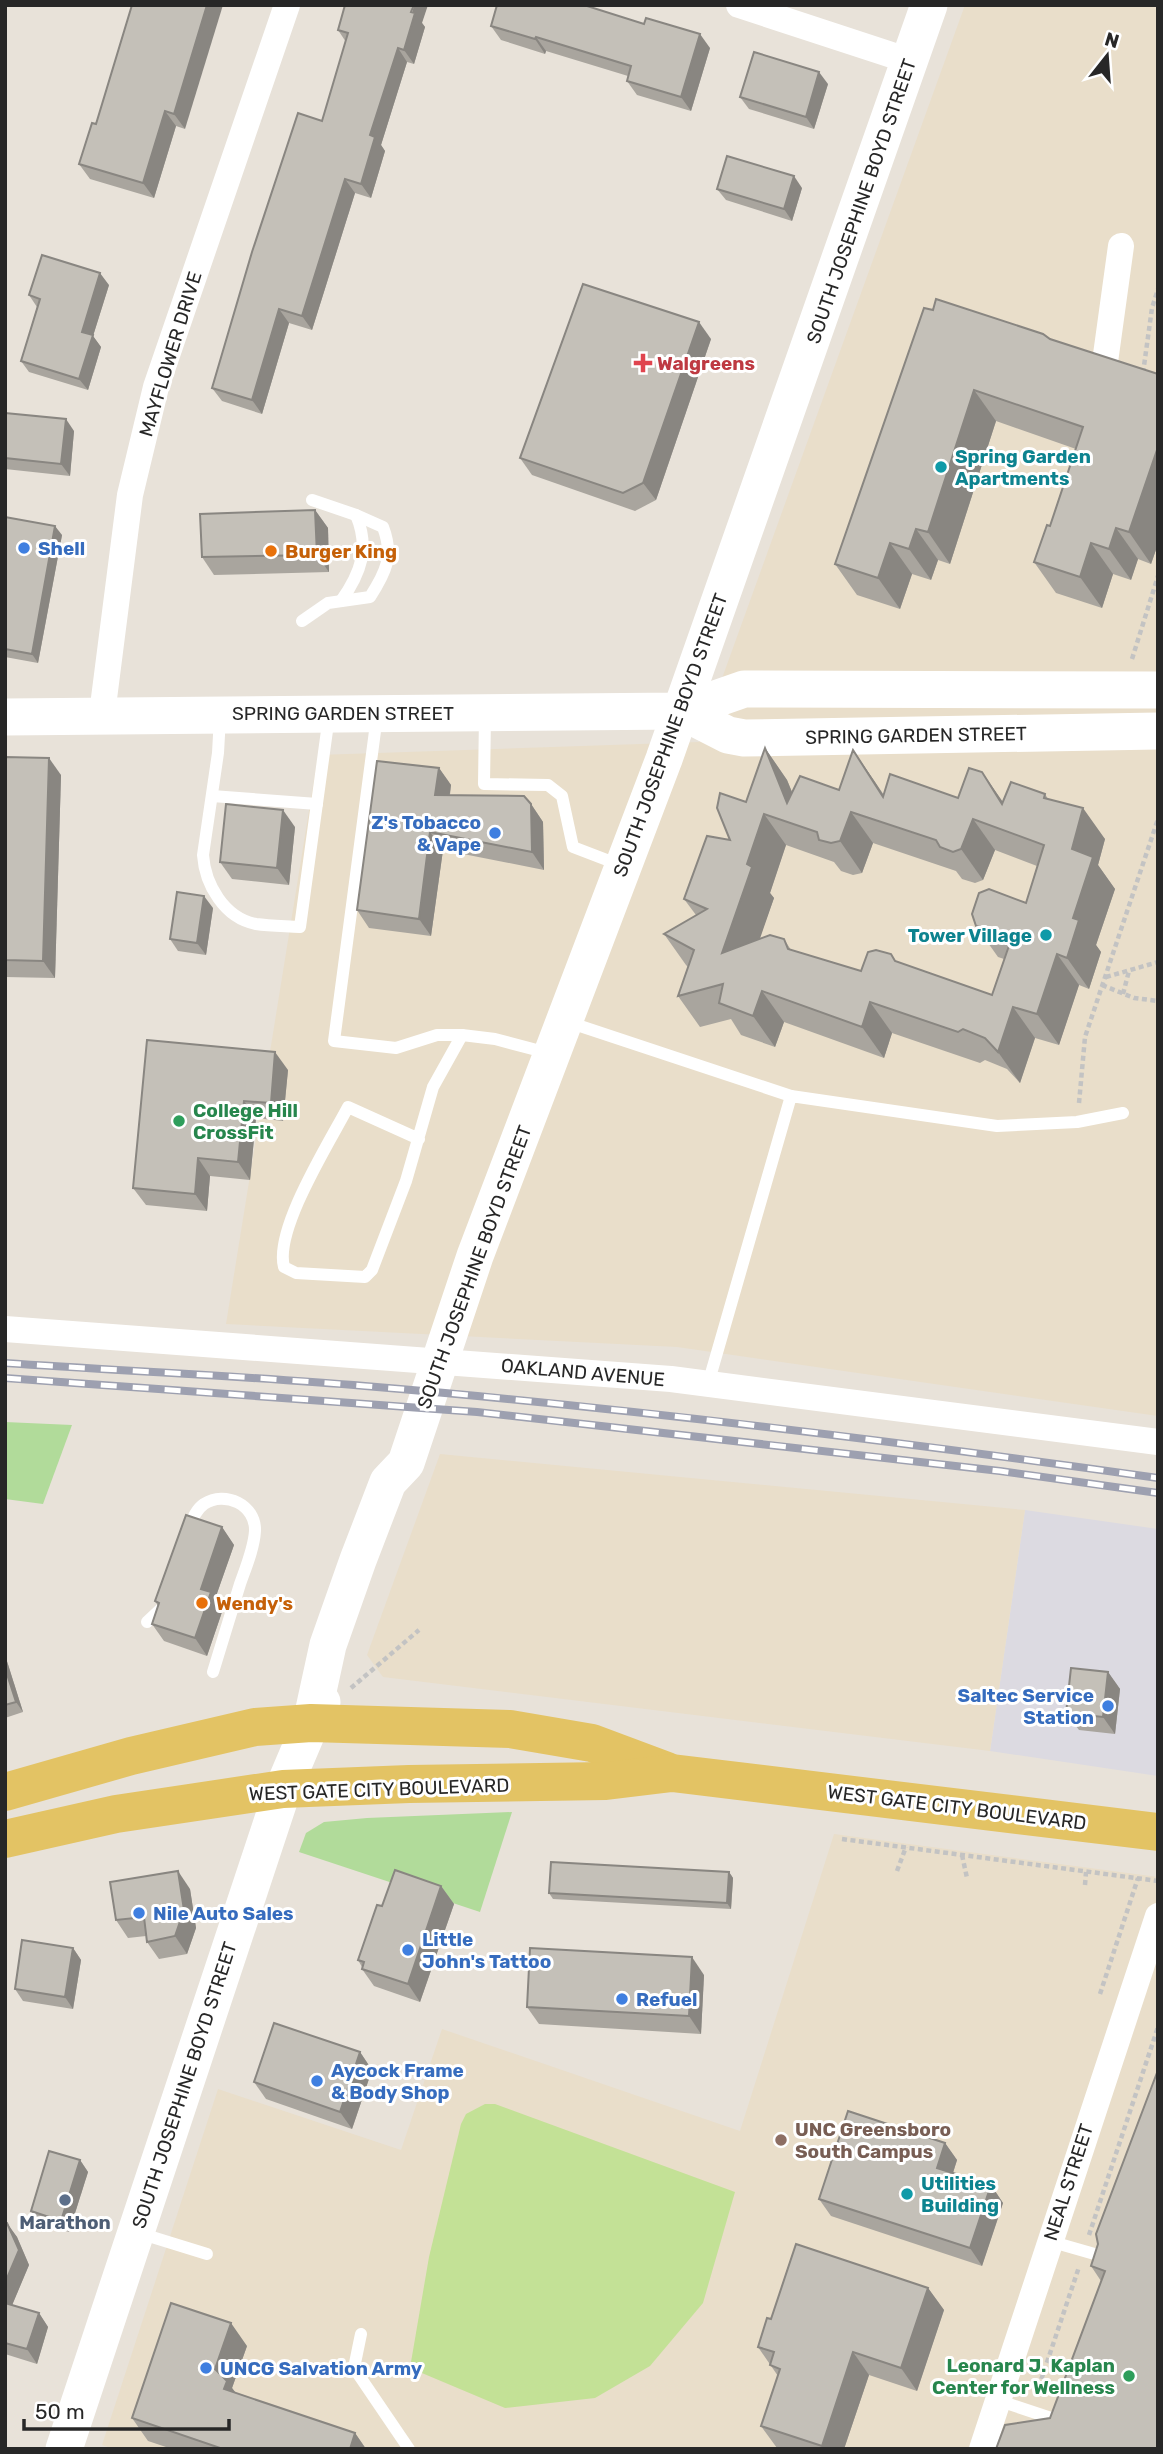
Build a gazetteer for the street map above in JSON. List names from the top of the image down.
{
  "streets": {
    "main road": ["SOUTH JOSEPHINE BOYD STREET", "SPRING GARDEN STREET", "WEST GATE CITY BOULEVARD"],
    "street": ["MAYFLOWER DRIVE", "OAKLAND AVENUE", "NEAL STREET"]
  },
  "crossings": [
    ["SOUTH JOSEPHINE BOYD STREET", "SPRING GARDEN STREET"],
    ["SOUTH JOSEPHINE BOYD STREET", "OAKLAND AVENUE"],
    ["SOUTH JOSEPHINE BOYD STREET", "WEST GATE CITY BOULEVARD"],
    ["MAYFLOWER DRIVE", "SPRING GARDEN STREET"]
  ],
  "places": {
    "health": ["Walgreens"],
    "other": [
      "Spring Garden Apartments",
      "Shell",
      "Burger King",
      "Z's Tobacco & Vape",
      "Tower Village",
      "College Hill CrossFit",
      "Wendy's",
      "Saltec Service Station",
      "Nile Auto Sales",
      "Little John's Tattoo",
      "Refuel",
      "Aycock Frame & Body Shop",
      "UNC Greensboro South Campus",
      "Utilities Building",
      "Marathon",
      "UNCG Salvation Army",
      "Leonard J. Kaplan Center for Wellness"
    ]
  },
  "scale_bar": "50 m",
  "north": "top"
}
